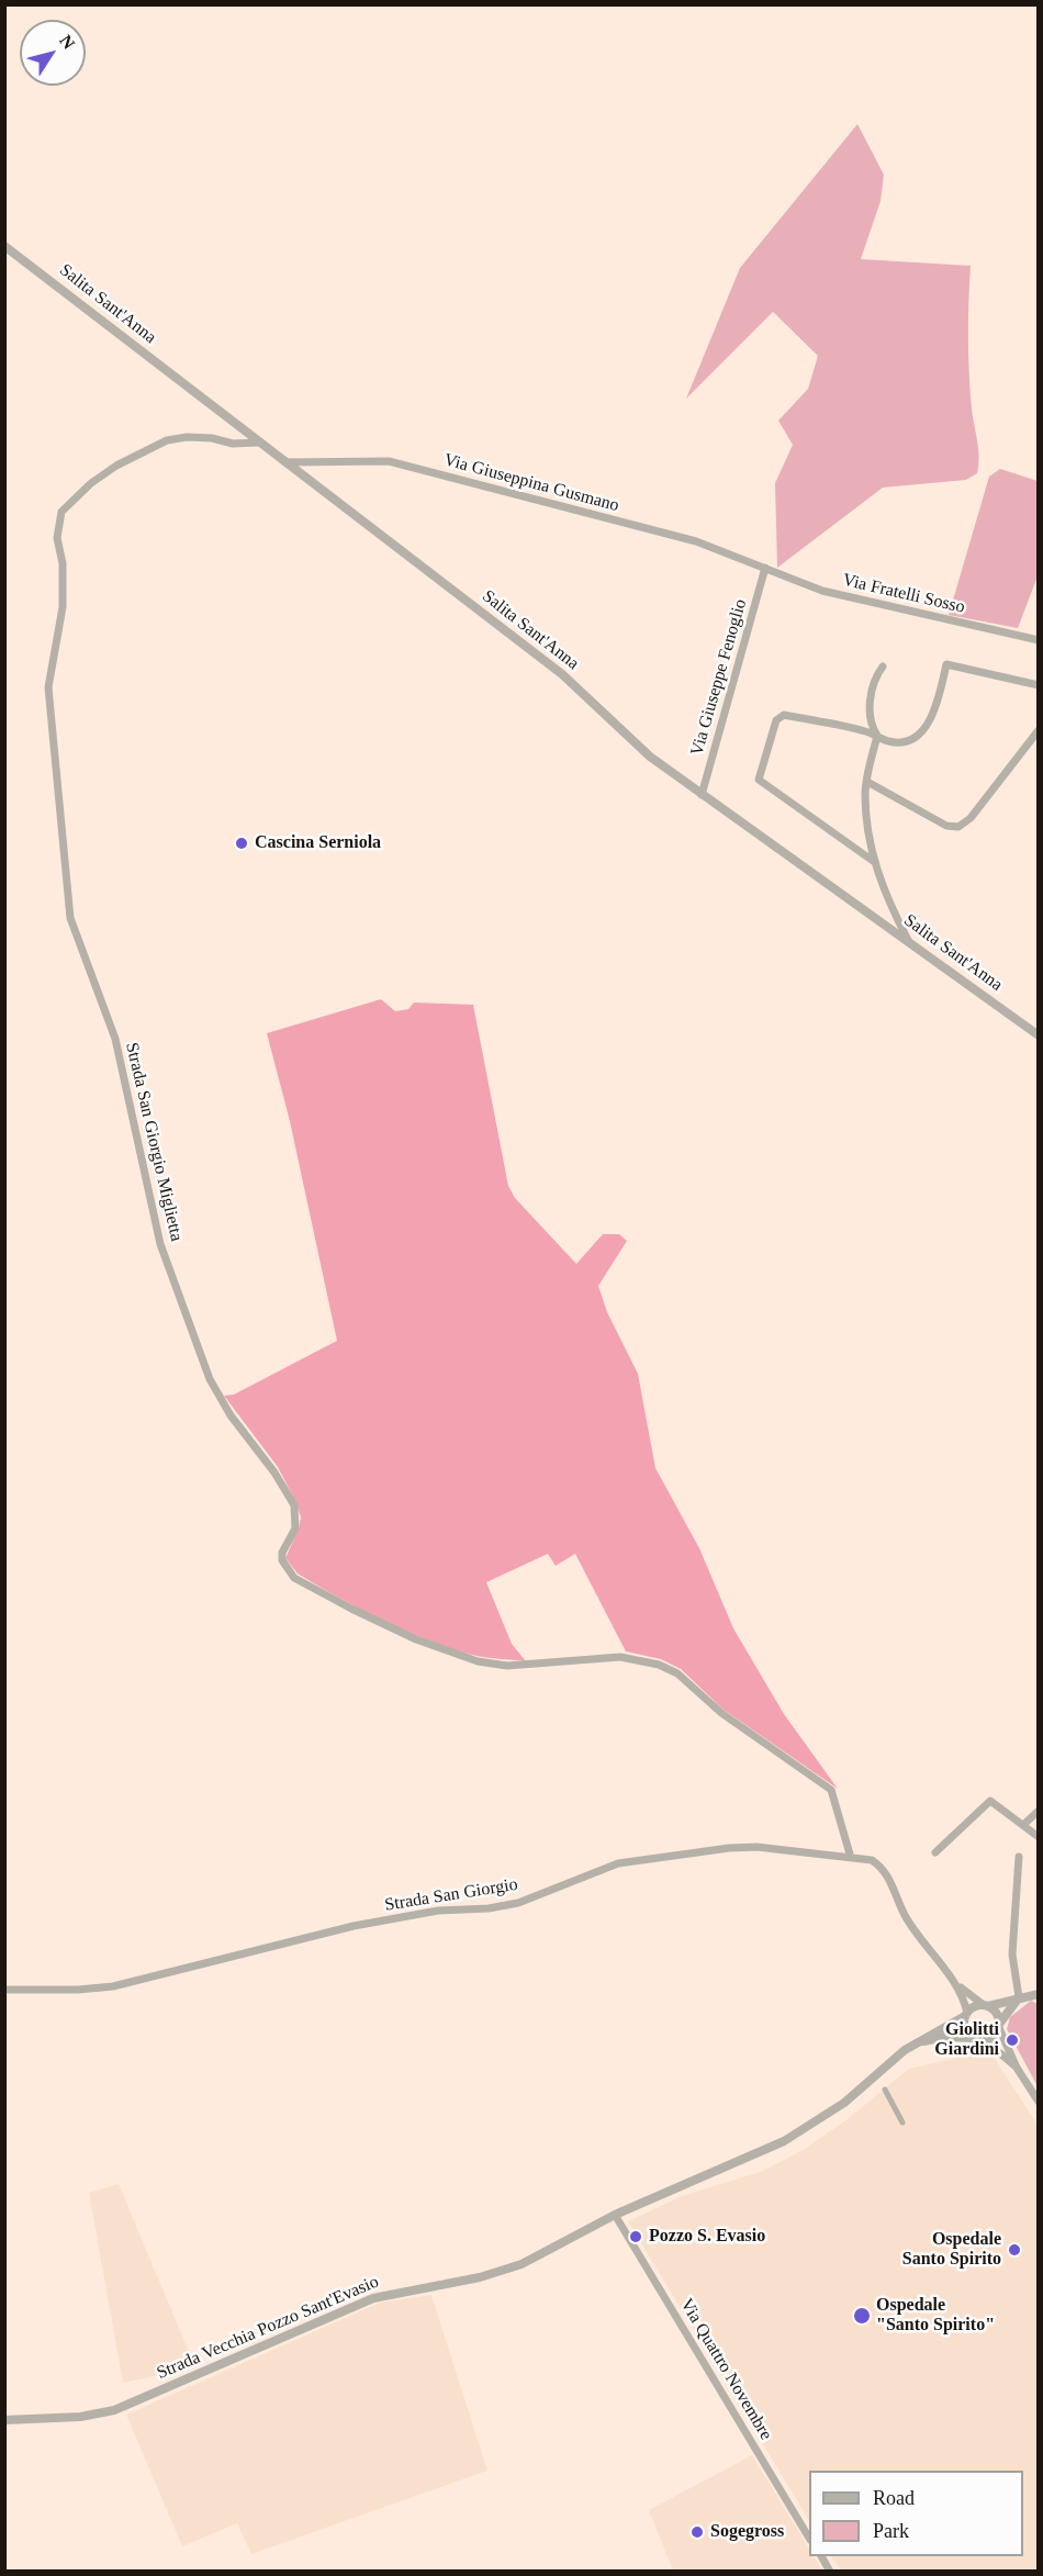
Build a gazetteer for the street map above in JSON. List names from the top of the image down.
{
  "streets": {
    "street": [
      "Salita Sant'Anna",
      "Via Giuseppina Gusmano",
      "Via Fratelli Sosso",
      "Via Giuseppe Fenoglio",
      "Strada San Giorgio Miglietta",
      "Strada San Giorgio",
      "Strada Vecchia Pozzo Sant'Evasio",
      "Via Quattro Novembre"
    ]
  },
  "crossings": [
    ["Salita Sant'Anna", "Via Giuseppina Gusmano"],
    ["Salita Sant'Anna", "Via Giuseppe Fenoglio"],
    ["Salita Sant'Anna", "Strada San Giorgio Miglietta"],
    ["Via Giuseppina Gusmano", "Via Fratelli Sosso"],
    ["Via Giuseppina Gusmano", "Via Giuseppe Fenoglio"],
    ["Via Fratelli Sosso", "Via Giuseppe Fenoglio"],
    ["Strada San Giorgio Miglietta", "Strada San Giorgio"],
    ["Strada San Giorgio", "Strada Vecchia Pozzo Sant'Evasio"],
    ["Strada Vecchia Pozzo Sant'Evasio", "Via Quattro Novembre"]
  ],
  "places": [
    "Cascina Serniola",
    "Giolitti Giardini",
    "Pozzo S. Evasio",
    "Ospedale Santo Spirito",
    "Ospedale \"Santo Spirito\"",
    "Sogegross"
  ],
  "legend": ["Road", "Park"],
  "north": "top right"
}
